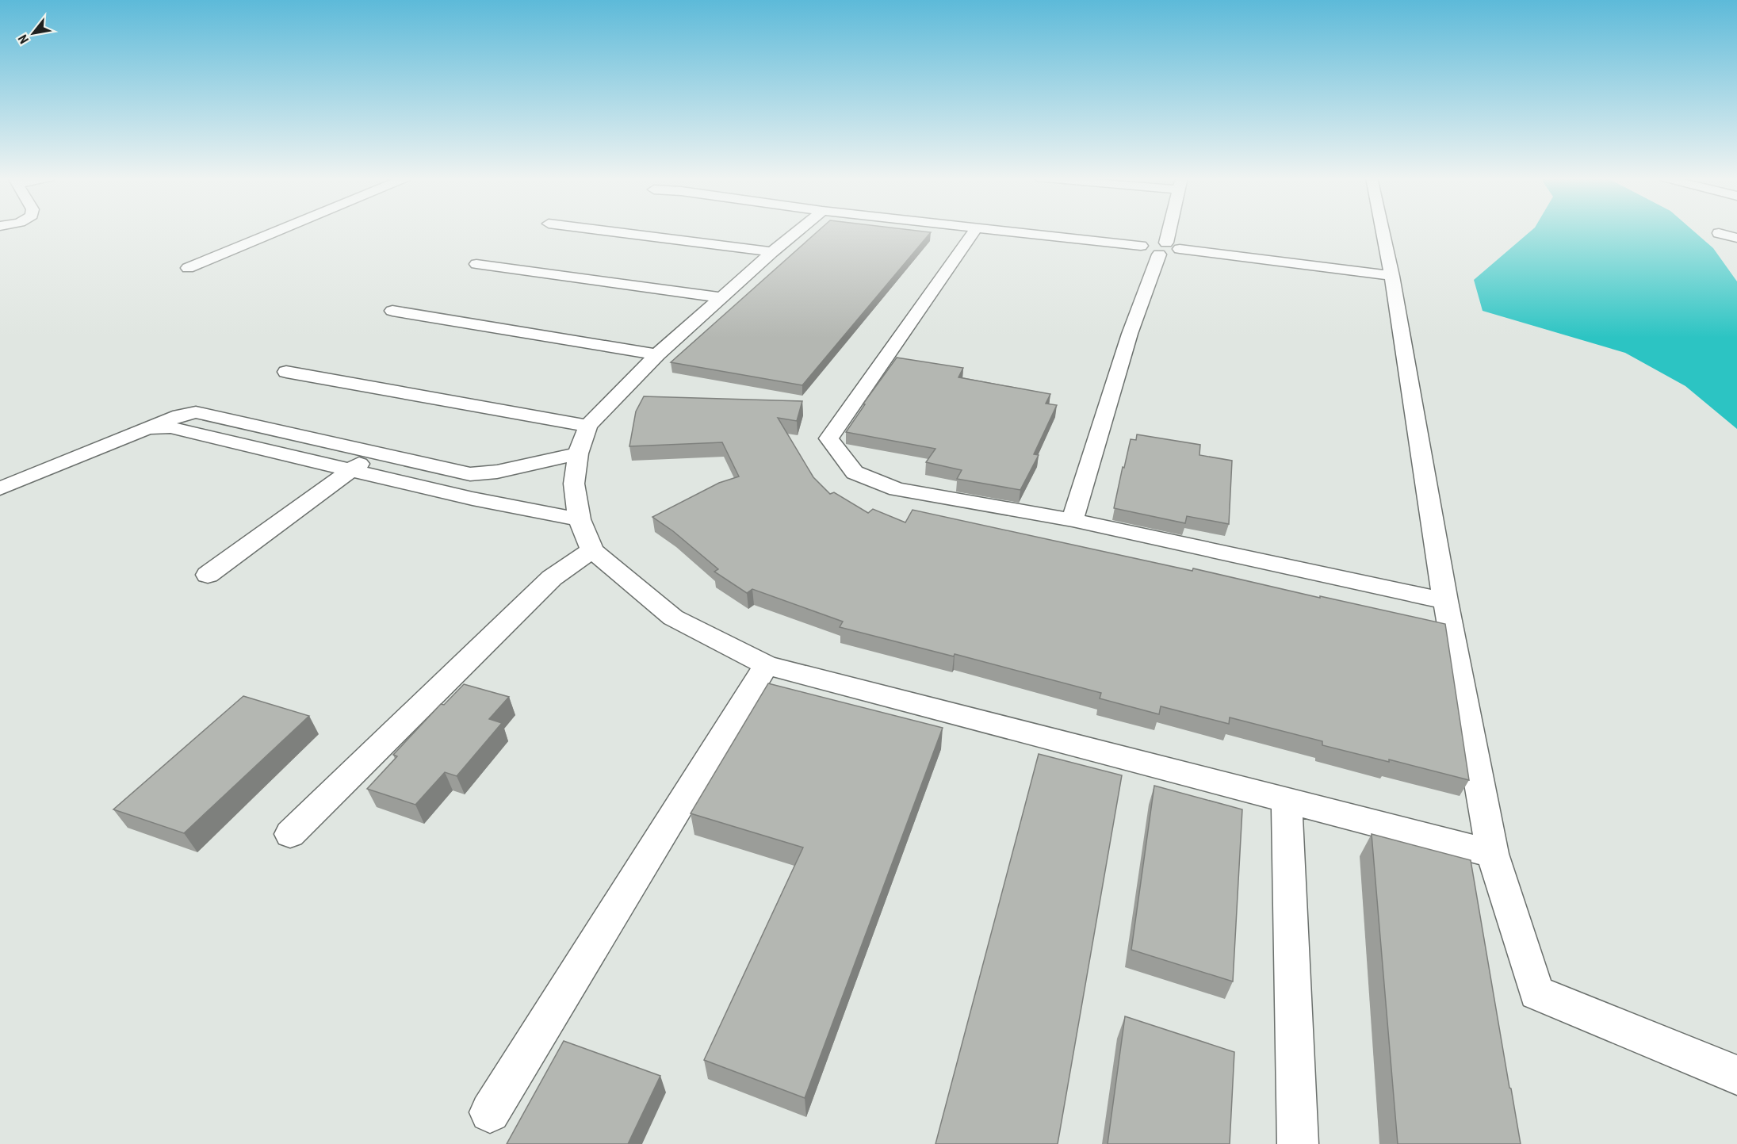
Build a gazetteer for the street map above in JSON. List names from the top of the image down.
{
  "north": "bottom left"
}
